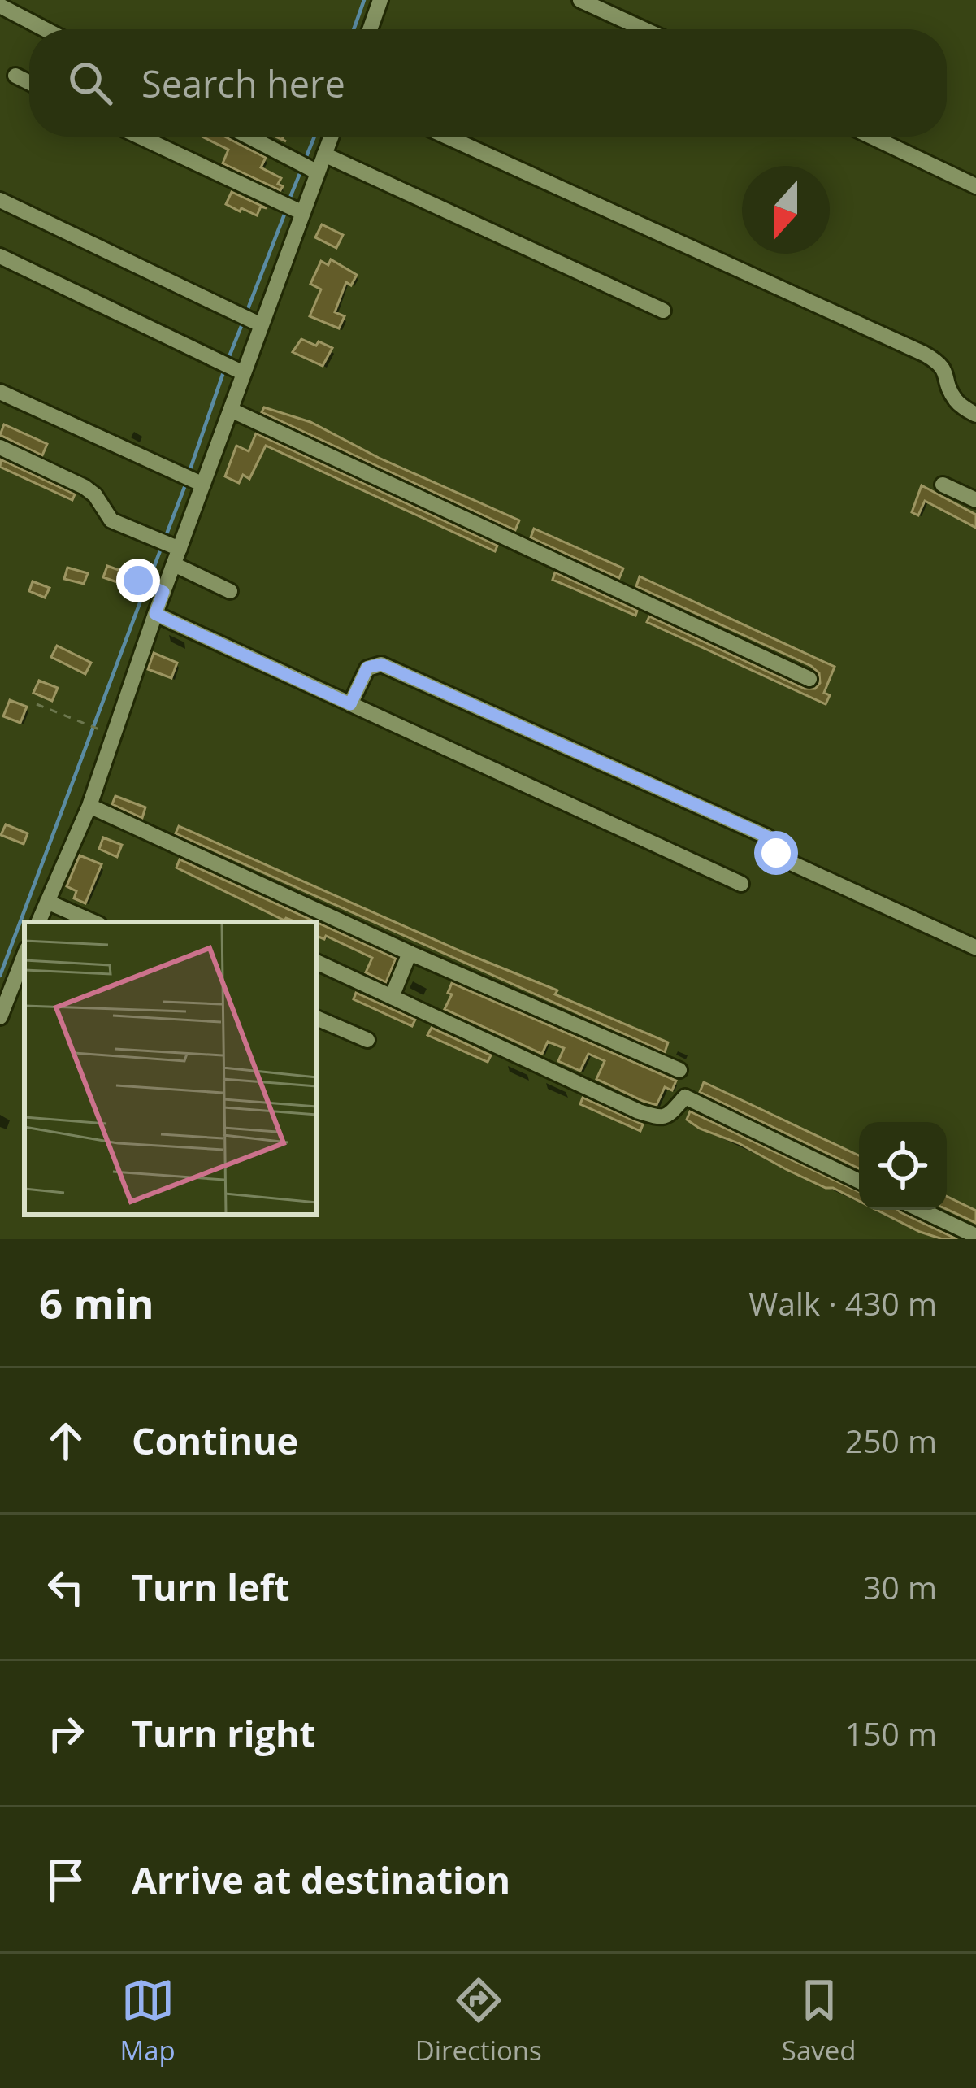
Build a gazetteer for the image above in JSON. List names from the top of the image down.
{
  "north": "bottom",
  "page": {
    "search": "Search here",
    "heading": ["6 min", "Walk · 430 m"],
    "list": [
      ["Continue", "250 m"],
      ["Turn left", "30 m"],
      ["Turn right", "150 m"],
      "Arrive at destination"
    ],
    "nav": ["Map", "Directions", "Saved"]
  }
}
